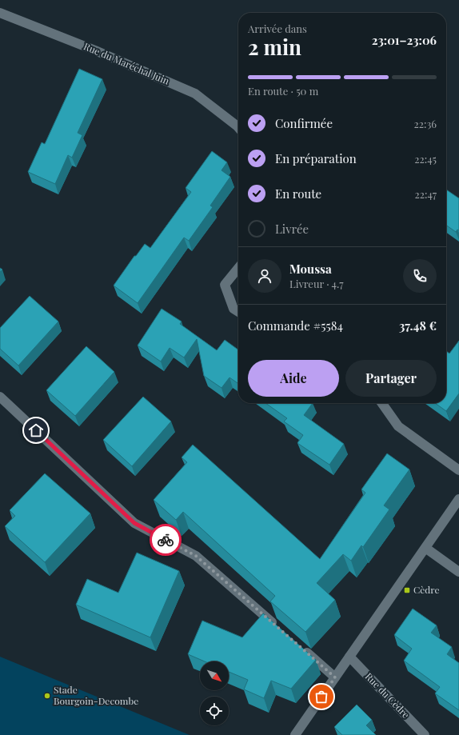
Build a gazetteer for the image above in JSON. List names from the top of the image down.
{
  "streets": {
    "street": ["Rue du Maréchal Juin", "Rue du Cèdre"]
  },
  "places": {
    "transit": ["Cèdre"],
    "other": ["Stade Bourgoin-Decombe"]
  },
  "north": "bottom right",
  "page": {
    "heading": ["2 min", "Arrivée dans", "23:01–23:06"],
    "panel": [
      "Moussa",
      "Livreur · 4.7",
      "Commande #5584",
      "37.48 €"
    ],
    "bar": "En route · 50 m",
    "list": [
      ["Confirmée", "22:36"],
      ["En préparation", "22:45"],
      ["En route", "22:47"],
      "Livrée"
    ],
    "buttons": ["Aide", "Partager"]
  }
}
